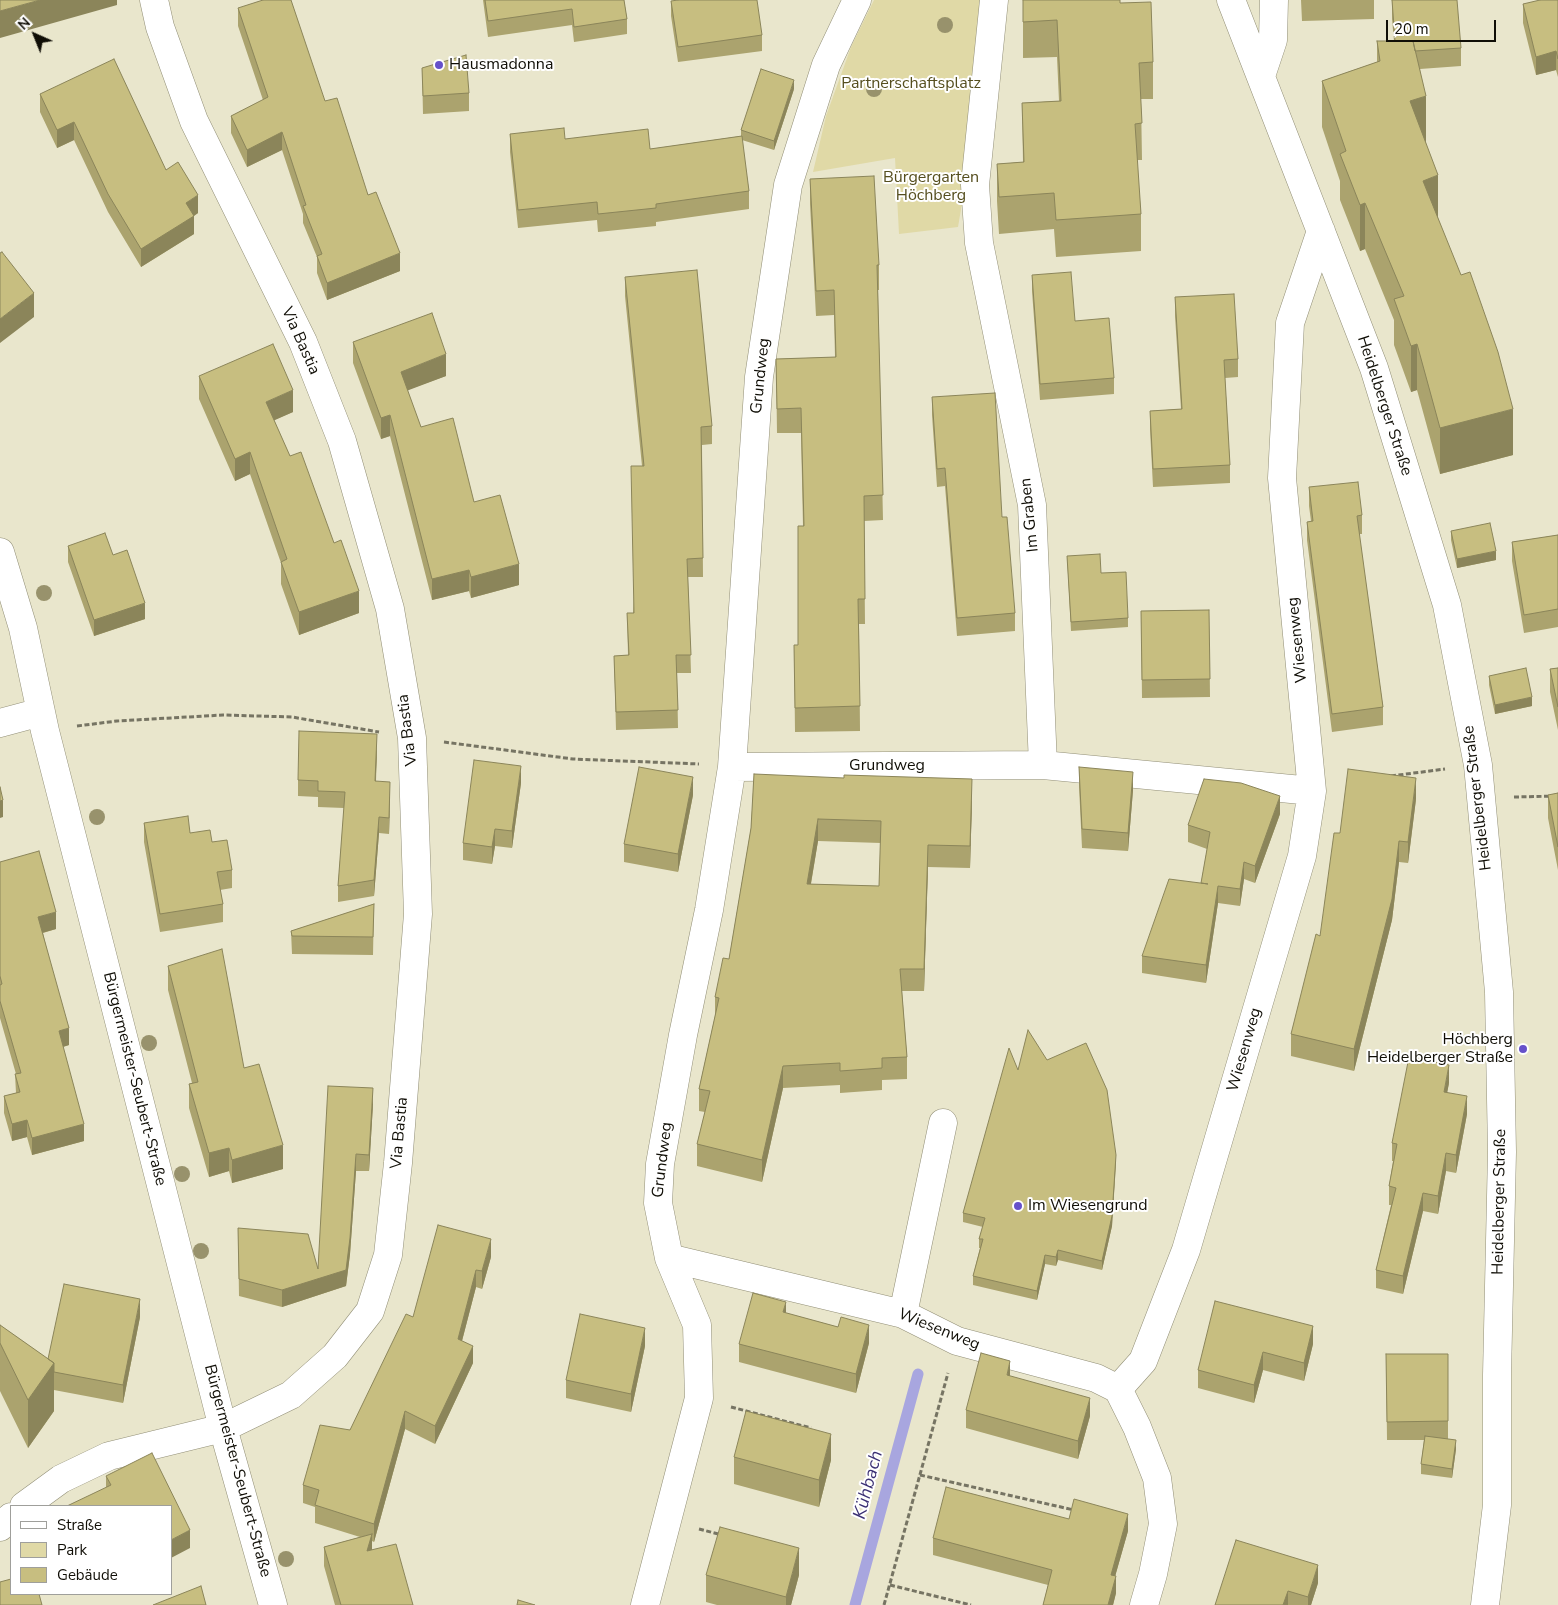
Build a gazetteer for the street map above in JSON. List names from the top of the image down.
{
  "streets": {
    "street": [
      "Via Bastia",
      "Grundweg",
      "Heidelberger Straße",
      "Im Graben",
      "Wiesenweg",
      "Bürgermeister-Seubert-Straße"
    ]
  },
  "crossings": [
    ["Via Bastia", "Bürgermeister-Seubert-Straße"],
    ["Grundweg", "Im Graben"],
    ["Grundweg", "Wiesenweg"],
    ["Heidelberger Straße", "Wiesenweg"]
  ],
  "water": ["Kühbach"],
  "parks": ["Partnerschaftsplatz", "Bürgergarten Höchberg"],
  "places": ["Hausmadonna", "Höchberg Heidelberger Straße", "Im Wiesengrund"],
  "legend": ["Straße", "Park", "Gebäude"],
  "scale_bar": "20 m",
  "north": "top left"
}
